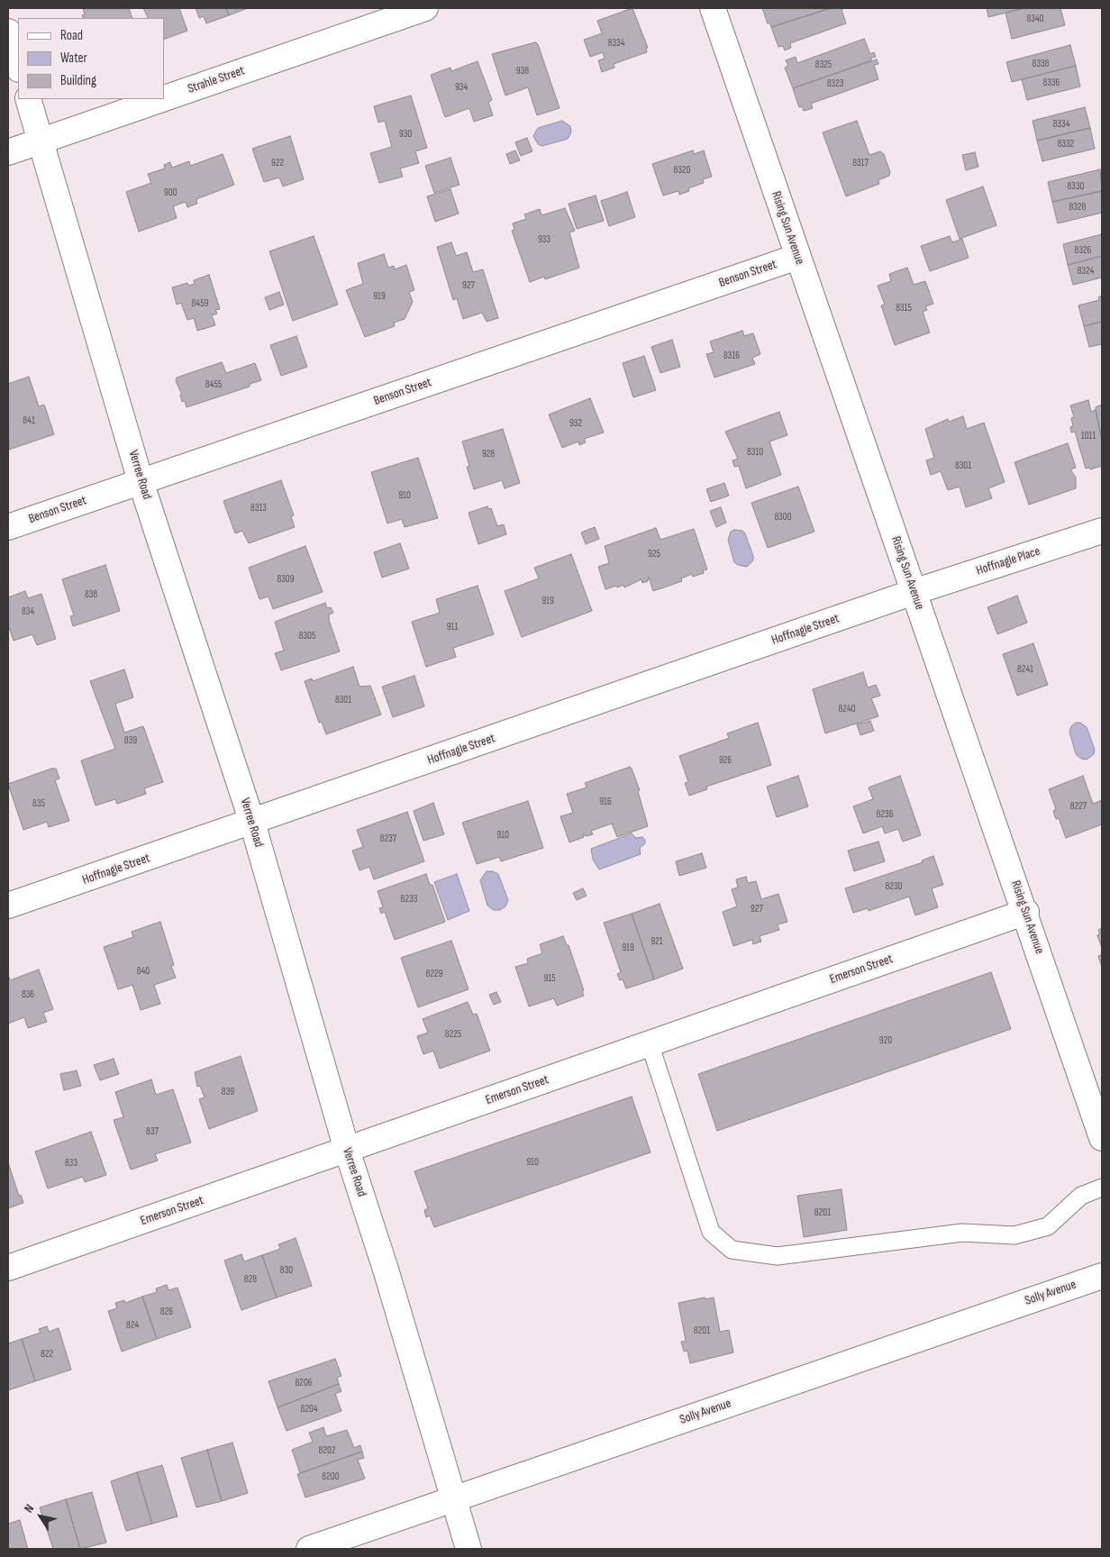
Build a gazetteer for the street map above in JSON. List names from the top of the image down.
{
  "streets": {
    "street": [
      "Strahle Street",
      "Rising Sun Avenue",
      "Benson Street",
      "Verree Road",
      "Hoffnagle Place",
      "Hoffnagle Street",
      "Emerson Street",
      "Solly Avenue"
    ]
  },
  "crossings": [
    ["Strahle Street", "Verree Road"],
    ["Rising Sun Avenue", "Benson Street"],
    ["Rising Sun Avenue", "Hoffnagle Place"],
    ["Rising Sun Avenue", "Hoffnagle Street"],
    ["Rising Sun Avenue", "Emerson Street"],
    ["Benson Street", "Verree Road"],
    ["Verree Road", "Hoffnagle Street"],
    ["Verree Road", "Emerson Street"],
    ["Verree Road", "Solly Avenue"],
    ["Hoffnagle Place", "Hoffnagle Street"]
  ],
  "house_numbers": [
    "8340",
    "8334",
    "8338",
    "8325",
    "938",
    "8336",
    "8323",
    "934",
    "8334",
    "930",
    "8332",
    "922",
    "8317",
    "8320",
    "8330",
    "900",
    "8328",
    "933",
    "8326",
    "8324",
    "927",
    "919",
    "8459",
    "8315",
    "8316",
    "8455",
    "841",
    "932",
    "1011",
    "8310",
    "928",
    "8301",
    "910",
    "8313",
    "8300",
    "925",
    "8309",
    "838",
    "919",
    "834",
    "911",
    "8305",
    "8241",
    "8301",
    "8240",
    "839",
    "926",
    "916",
    "835",
    "8227",
    "8236",
    "910",
    "8237",
    "8230",
    "8233",
    "927",
    "921",
    "919",
    "840",
    "8229",
    "915",
    "836",
    "8225",
    "920",
    "839",
    "837",
    "910",
    "833",
    "8201",
    "830",
    "828",
    "826",
    "824",
    "8201",
    "822",
    "8206",
    "8204",
    "8202",
    "8200"
  ],
  "legend": ["Road", "Water", "Building"],
  "north": "top left"
}
